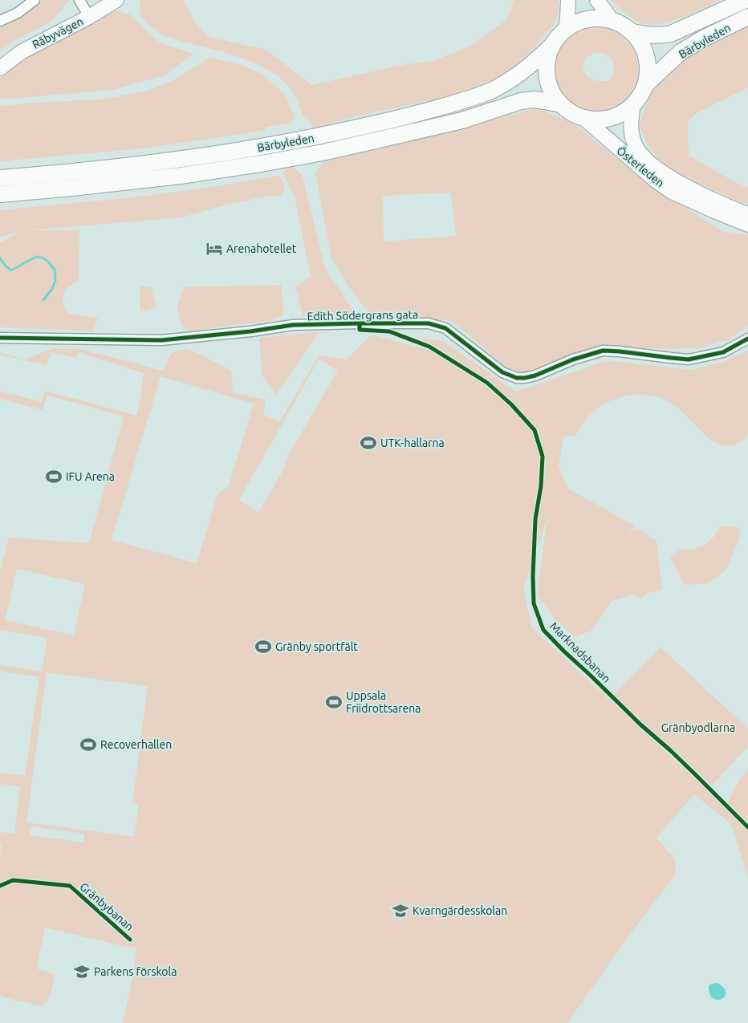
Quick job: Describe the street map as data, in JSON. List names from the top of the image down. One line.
{"streets":{"main road":["Råbyvägen","Bärbyleden","Österleden"],"street":["Edith Södergrans gata"],"cycle path":["Marknadsbanan","Gränbybanan"]},"crossings":[["Bärbyleden","Österleden"]],"parks":["Gränbyodlarna"],"places":{"hotel":["Arenahotellet"],"sports":["UTK-hallarna","IFU Arena","Gränby sportfält","Uppsala Friidrottsarena","Recoverhallen"],"school or university":["Kvarngärdesskolan","Parkens förskola"]}}
